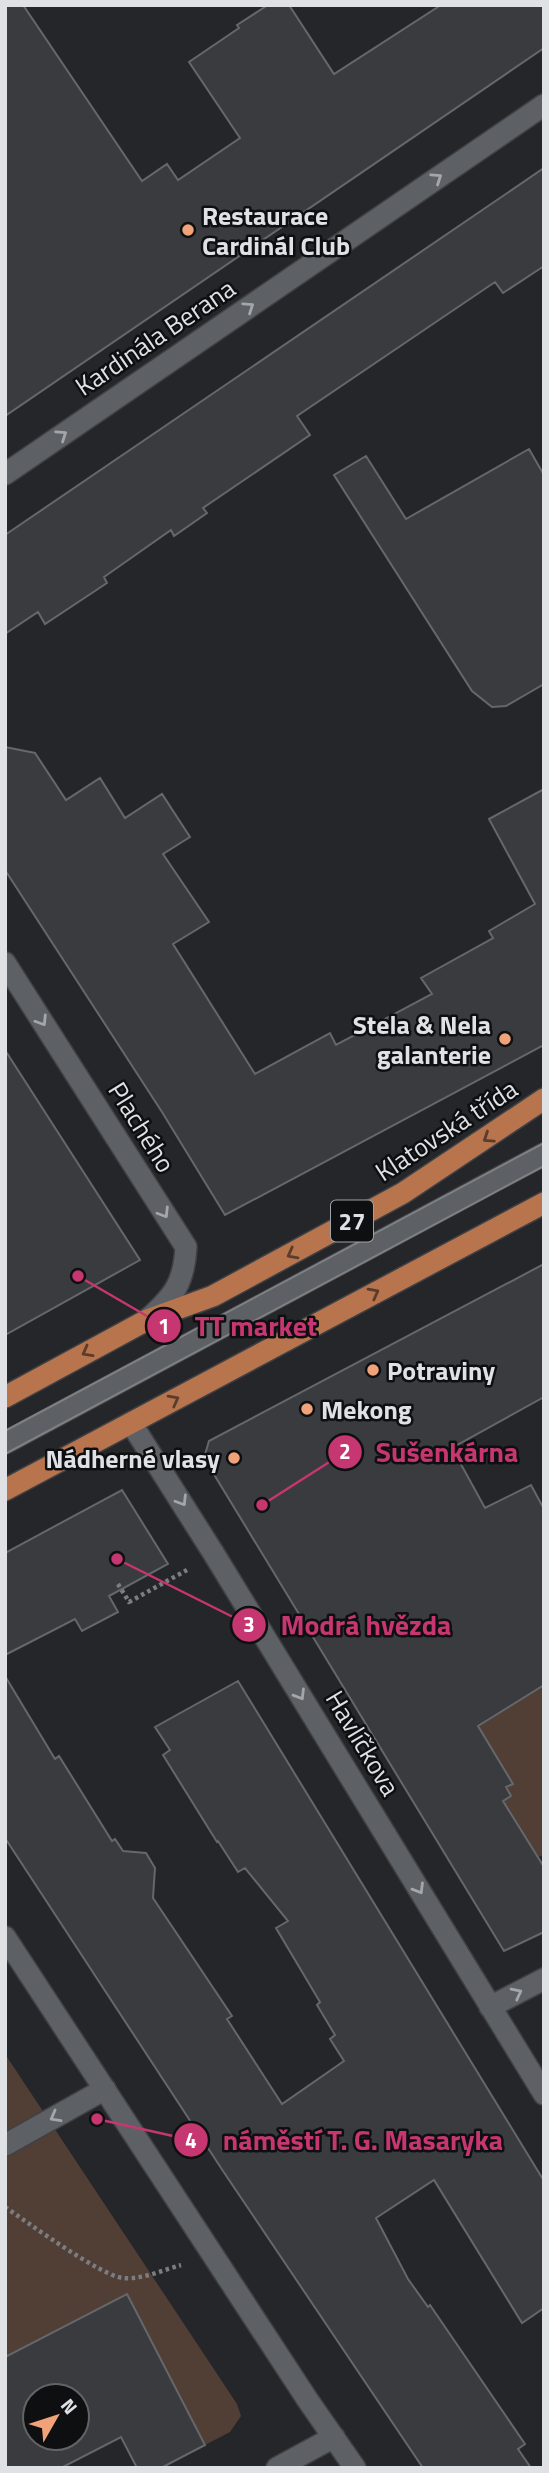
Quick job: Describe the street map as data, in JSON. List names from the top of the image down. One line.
{"streets":{"main road":["Klatovská třída","27"],"street":["Kardinála Berana","Plachého","Havlíčkova"]},"crossings":[["Plachého","Klatovská třída"]],"one_way":["Kardinála Berana","Plachého","Havlíčkova"],"places":["Restaurace Cardinál Club","Stela & Nela galanterie","TT market","Potraviny","Mekong","Nádherné vlasy","Sušenkárna","Modrá hvězda","náměstí T. G. Masaryka"],"north":"top right"}
